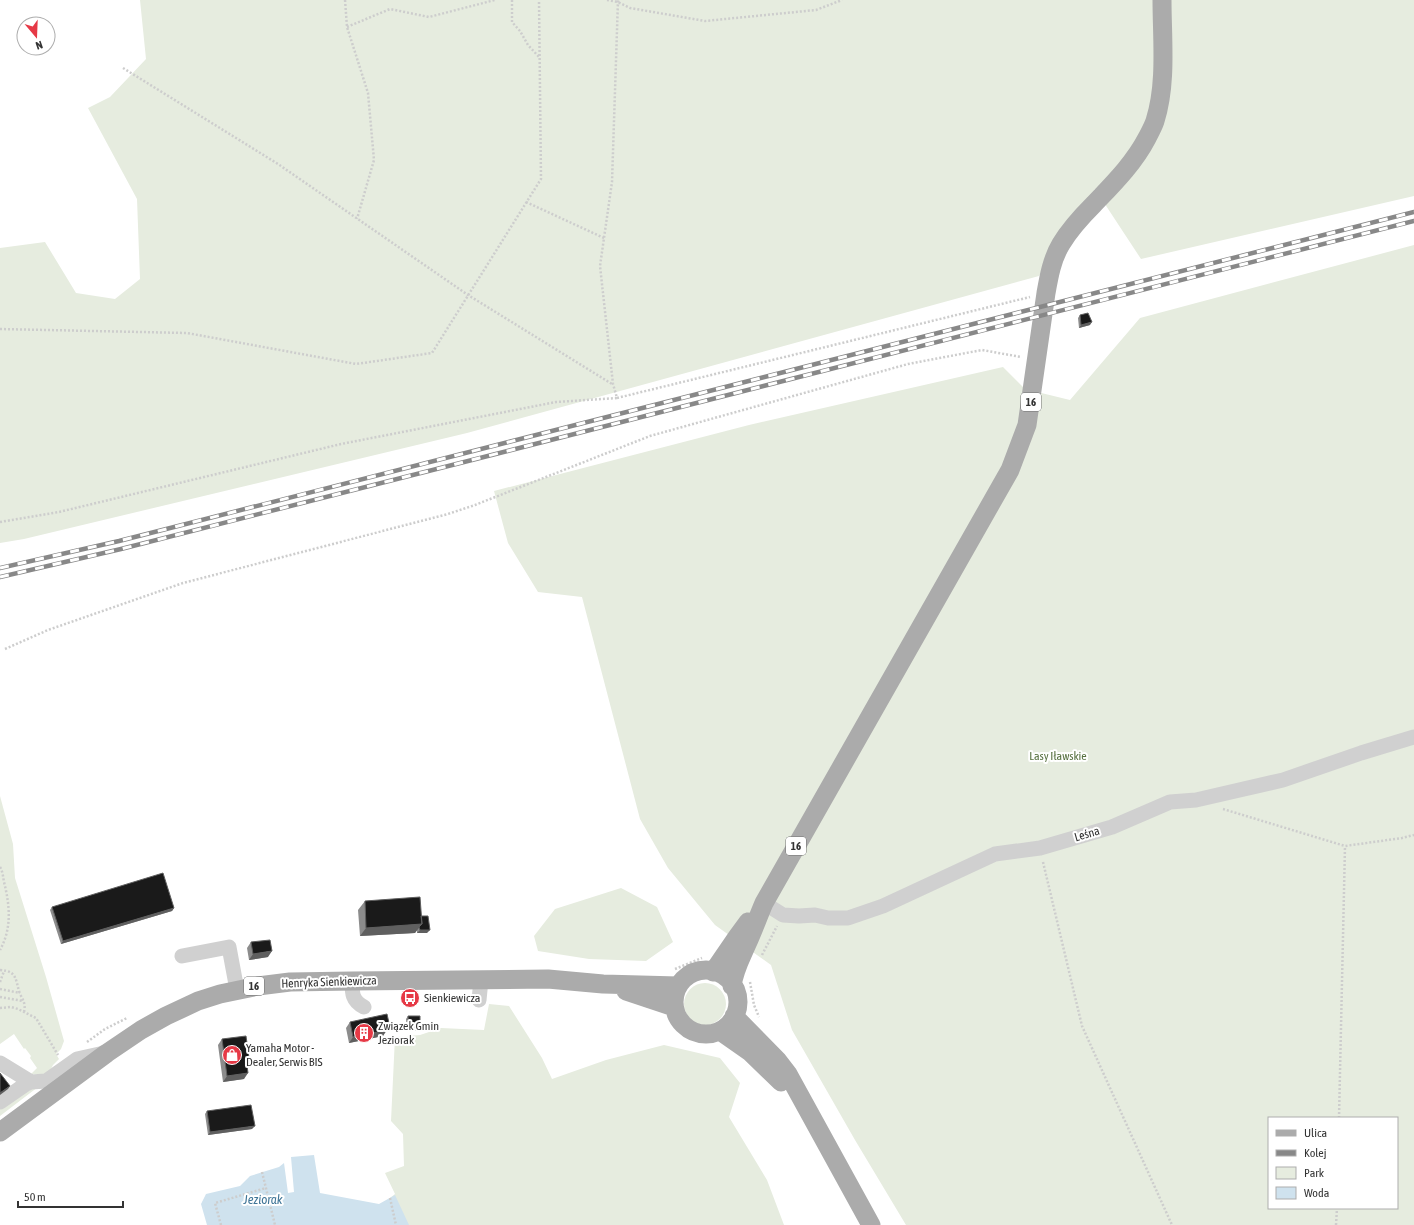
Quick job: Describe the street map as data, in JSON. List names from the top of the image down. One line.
{"streets":{"main road":["16","Henryka Sienkiewicza"],"lane":["Leśna"]},"crossings":[["16","Leśna"],["16","Henryka Sienkiewicza"]],"water":["Jeziorak"],"parks":["Lasy Iławskie"],"places":{"bus stop":["Sienkiewicza"],"building":["Związek Gmin Jeziorak"],"shop":["Yamaha Motor - Dealer, Serwis BIS"]},"legend":["Ulica","Kolej","Park","Woda"],"scale_bar":"50 m","north":"bottom"}
